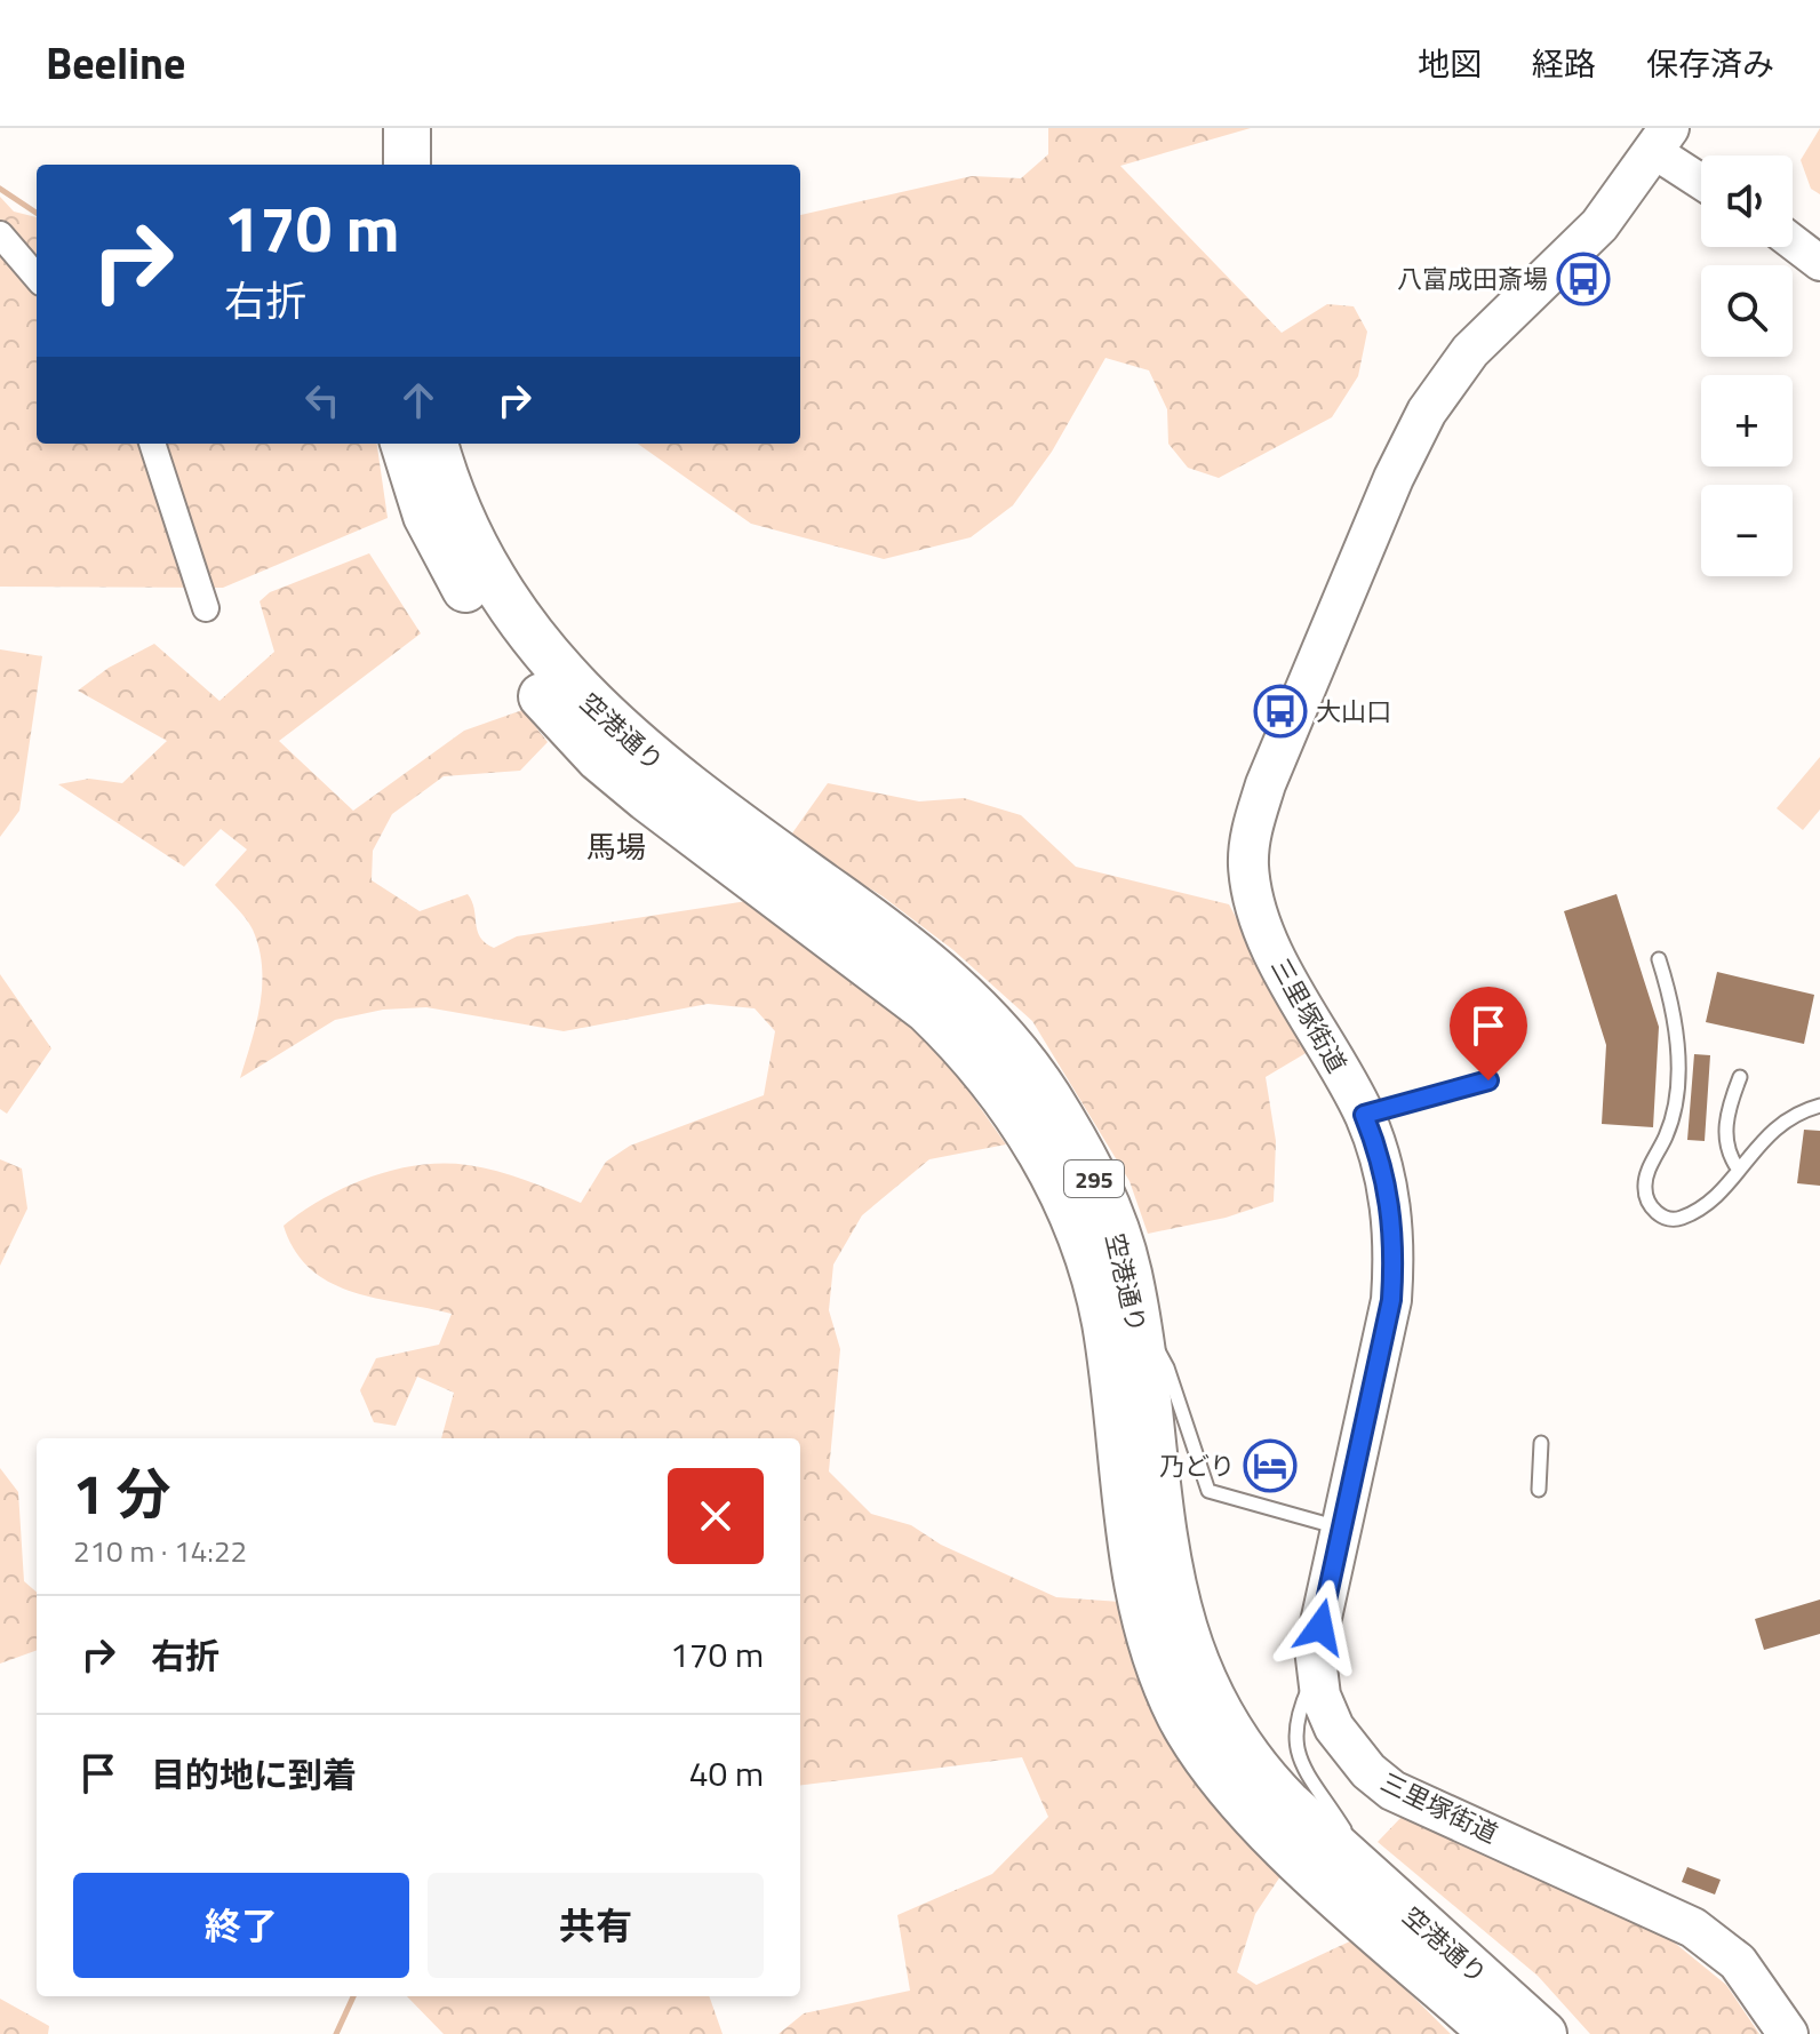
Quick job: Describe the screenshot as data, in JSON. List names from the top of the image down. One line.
{"streets":{"highway":["空港通り","295"],"main road":["三里塚街道"]},"districts":["馬場"],"places":{"bus stop":["八富成田斎場","大山口"],"hotel":["乃どり"]},"page":{"header":"Beeline","nav":["地図","経路","保存済み"],"map_buttons":["+","−"],"turn":["170 m","右折"],"heading":["1 分","210 m · 14:22"],"list":[{"name":"右折","value":"170 m"},{"name":"目的地に到着","value":"40 m"}],"buttons":["終了","共有"]}}
